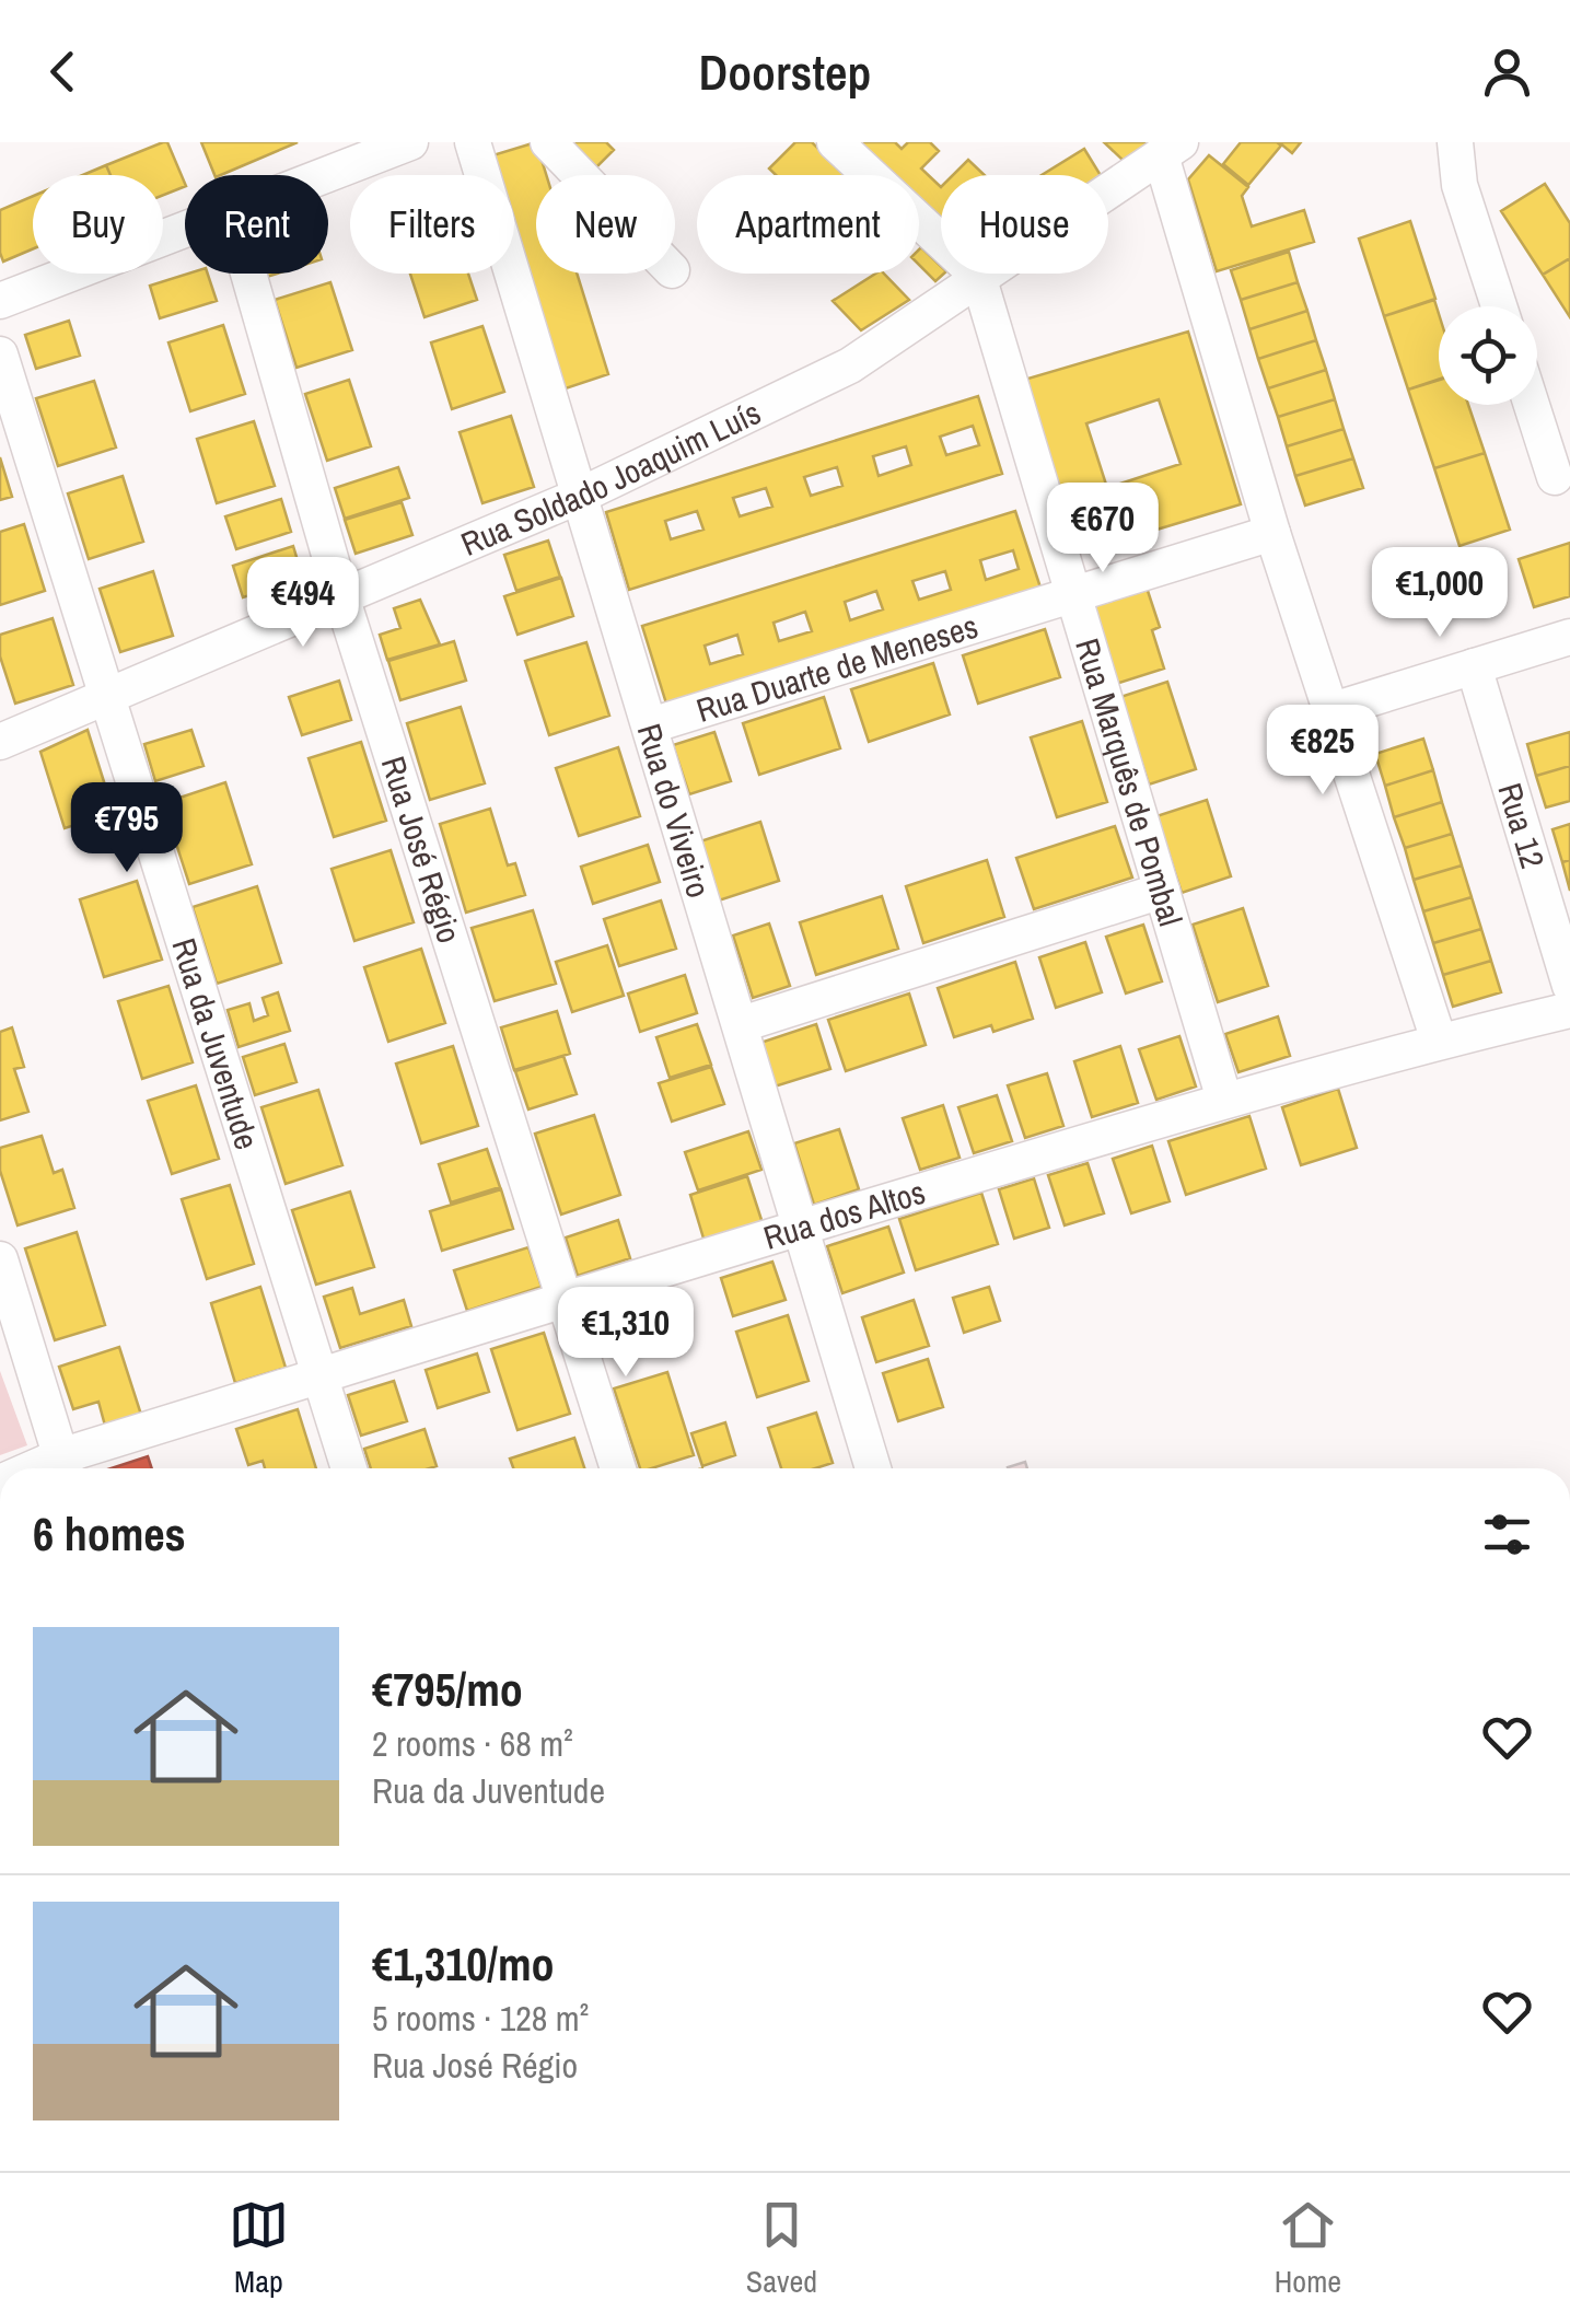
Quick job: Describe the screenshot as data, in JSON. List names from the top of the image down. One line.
{"streets":{"street":["Rua Soldado Joaquim Luís","Rua Duarte de Meneses","Rua Marquês de Pombal","Rua do Viveiro","Rua 12","Rua José Régio","Rua da Juventude","Rua dos Altos"]},"crossings":[["Rua Soldado Joaquim Luís","Rua Marquês de Pombal"],["Rua Soldado Joaquim Luís","Rua do Viveiro"],["Rua Soldado Joaquim Luís","Rua José Régio"],["Rua Soldado Joaquim Luís","Rua da Juventude"],["Rua Duarte de Meneses","Rua Marquês de Pombal"],["Rua Duarte de Meneses","Rua do Viveiro"],["Rua Marquês de Pombal","Rua dos Altos"],["Rua do Viveiro","Rua dos Altos"],["Rua José Régio","Rua dos Altos"],["Rua da Juventude","Rua dos Altos"]],"page":{"header":"Doorstep","chip":["Buy","Rent","Filters","New","Apartment","House"],"price":["€670","€1,000","€494","€825","€795","€1,310"],"heading":"6 homes","list":[{"name":"€795/mo","note":"2 rooms · 68 m² · Rua da Juventude"},{"name":"€1,310/mo","note":"5 rooms · 128 m² · Rua José Régio"}],"tabs":["Map","Saved","Home"]}}
